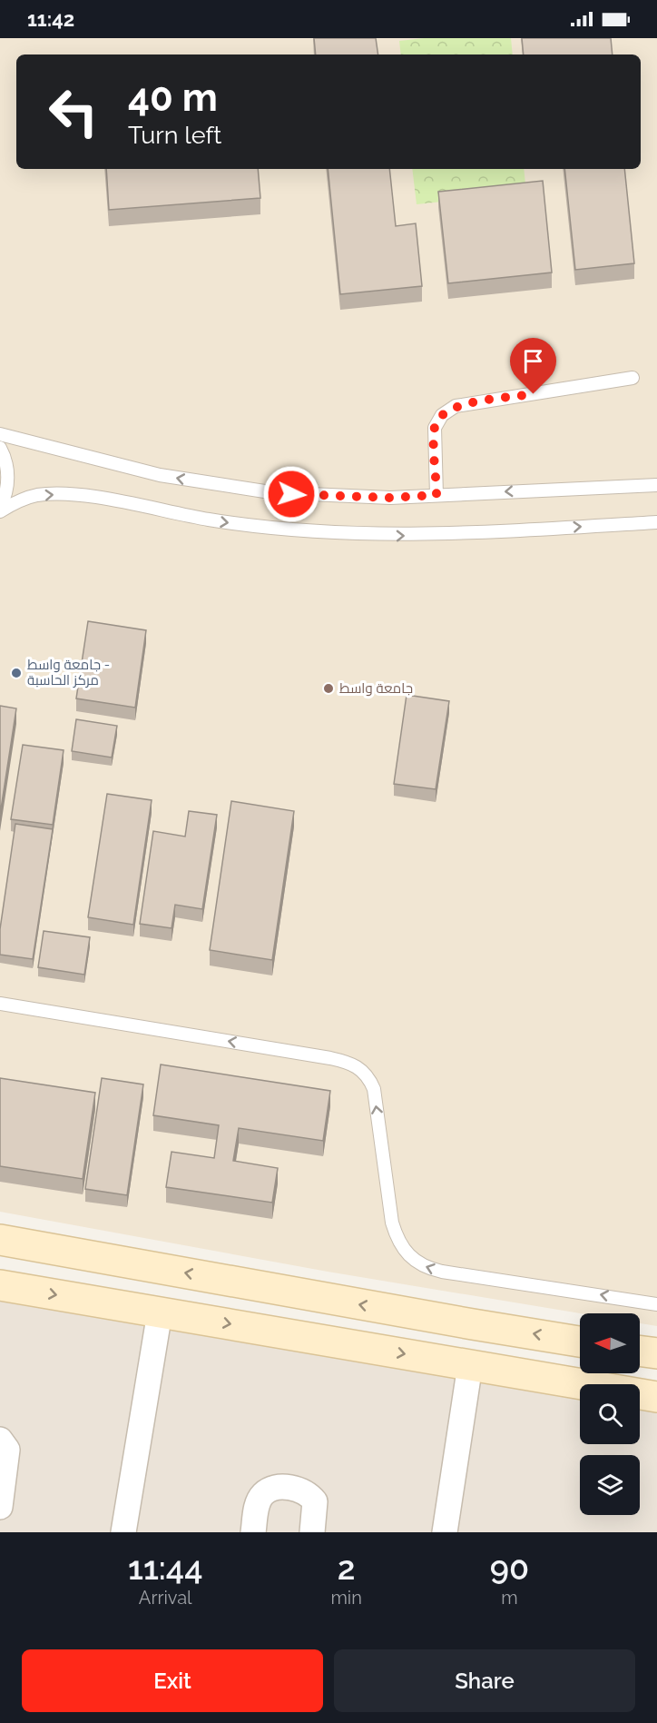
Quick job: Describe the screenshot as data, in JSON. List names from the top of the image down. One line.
{"places":["جامعة واسط - مركز الحاسبة","جامعة واسط"],"north":"left","page":{"status":"11:42","turn":["40 m","Turn left"],"eta":["11:44","Arrival","2","min","90","m"],"buttons":["Exit","Share"]}}
